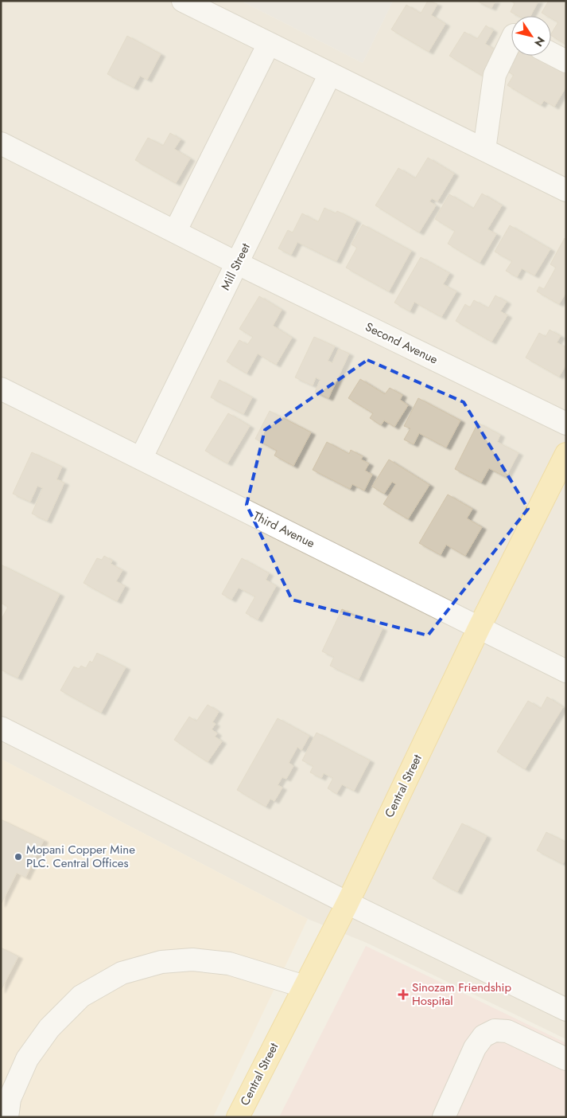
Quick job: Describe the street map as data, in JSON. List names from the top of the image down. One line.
{"streets":{"main road":["Central Street"],"street":["Mill Street","Second Avenue","Third Avenue"]},"crossings":[["Mill Street","Second Avenue"],["Mill Street","Third Avenue"],["Third Avenue","Central Street"]],"places":{"other":["Mopani Copper Mine PLC. Central Offices"],"health":["Sinozam Friendship Hospital"]},"north":"bottom right"}
